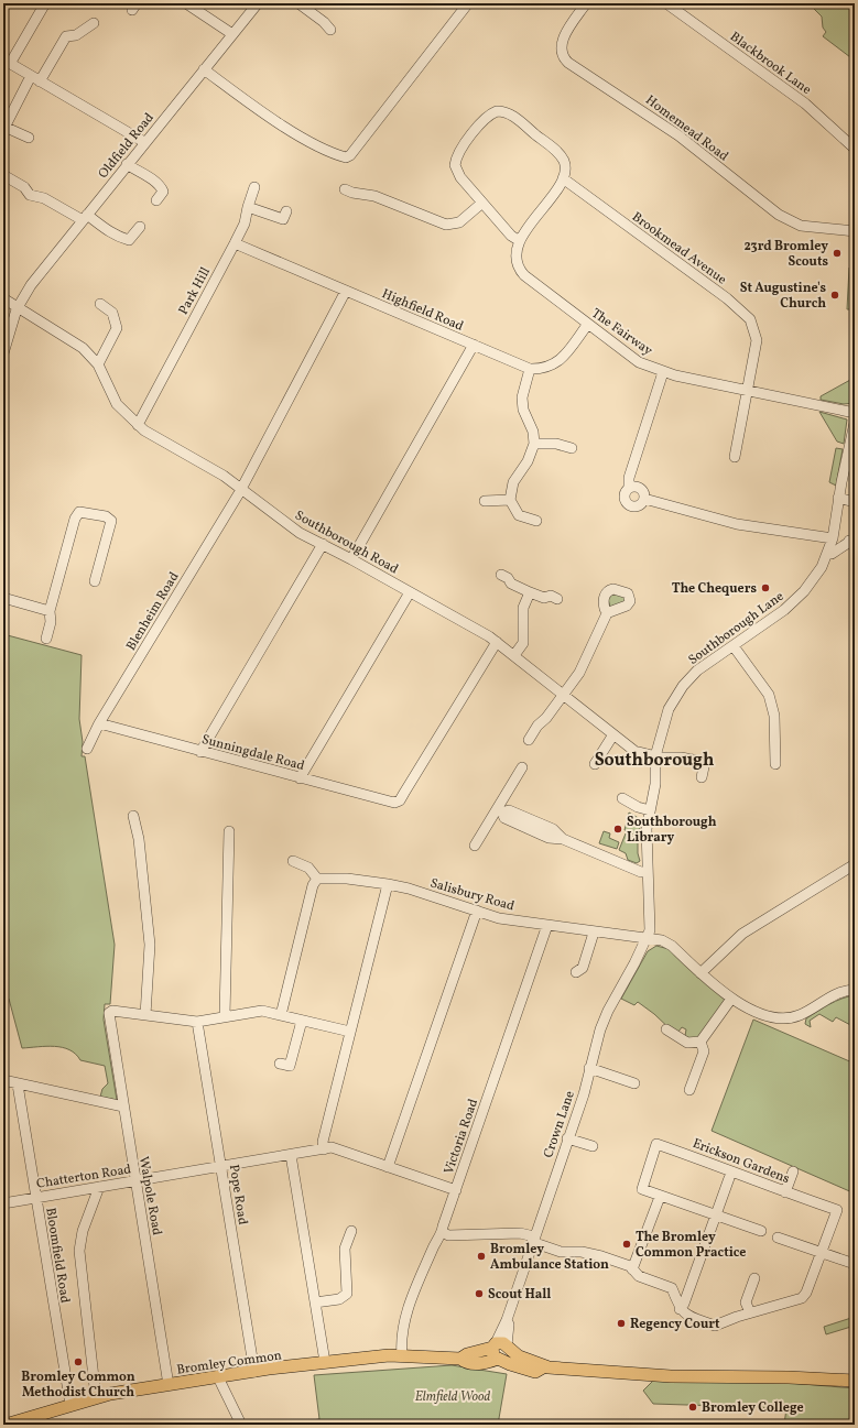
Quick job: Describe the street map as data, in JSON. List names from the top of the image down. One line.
{"streets":{"main road":["Bromley Common"],"street":["Blackbrook Lane","Homemead Road","Oldfield Road","Brookmead Avenue","Park Hill","Highfield Road","The Fairway","Southborough Road","Blenheim Road","Southborough Lane","Sunningdale Road","Salisbury Road","Crown Lane","Victoria Road","Erickson Gardens","Chatterton Road","Pope Road","Walpole Road","Bloomfield Road"]},"crossings":[["Oldfield Road","Southborough Road"],["Brookmead Avenue","The Fairway"],["Park Hill","Highfield Road"],["Park Hill","Southborough Road"],["Highfield Road","The Fairway"],["Highfield Road","Blenheim Road"],["Southborough Road","Blenheim Road"],["Southborough Road","Southborough Lane"],["Southborough Road","Sunningdale Road"],["Blenheim Road","Sunningdale Road"],["Southborough Lane","Salisbury Road"],["Southborough Lane","Crown Lane"],["Salisbury Road","Crown Lane"],["Salisbury Road","Victoria Road"],["Crown Lane","Bromley Common"],["Victoria Road","Chatterton Road"],["Victoria Road","Bromley Common"],["Chatterton Road","Pope Road"],["Chatterton Road","Walpole Road"],["Chatterton Road","Bloomfield Road"],["Pope Road","Bromley Common"],["Walpole Road","Bromley Common"],["Bloomfield Road","Bromley Common"]],"districts":["Southborough"],"parks":["Elmfield Wood"],"places":["23rd Bromley Scouts","St Augustine's Church","The Chequers","Southborough Library","The Bromley Common Practice","Bromley Ambulance Station","Scout Hall","Regency Court","Bromley Common Methodist Church","Bromley College"]}
